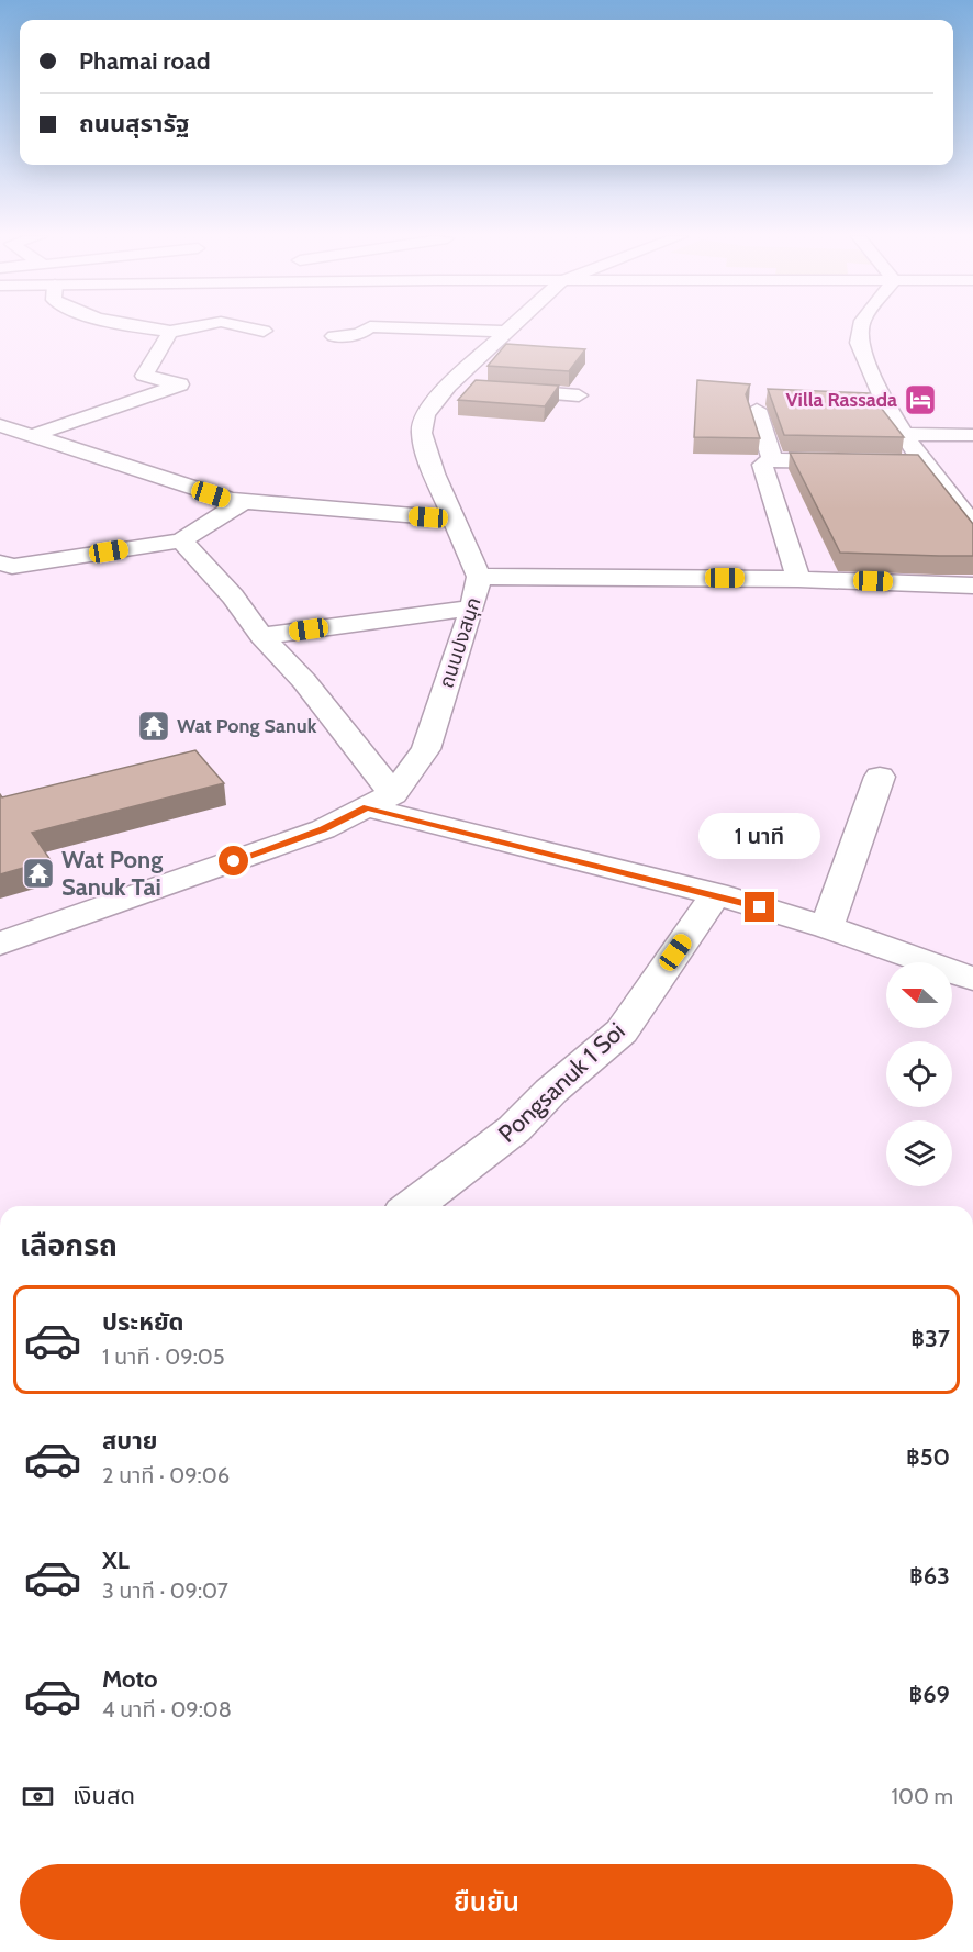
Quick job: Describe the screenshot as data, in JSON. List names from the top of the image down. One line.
{"streets":{"street":["ถนนปงสนุก","Pongsanuk 1 Soi"]},"places":{"hotel":["Villa Rassada"],"temple":["Wat Pong Sanuk","Wat Pong Sanuk Tai"]},"north":"left","page":{"banner":["Phamai road","ถนนสุรารัฐ"],"bubble":"1 นาที","heading":"เลือกรถ","list":[{"name":"ประหยัด","note":"1 นาที · 09:05","value":"฿37"},{"name":"สบาย","note":"2 นาที · 09:06","value":"฿50"},{"name":"XL","note":"3 นาที · 09:07","value":"฿63"},{"name":"Moto","note":"4 นาที · 09:08","value":"฿69"}],"pay":["เงินสด","100 m"],"buttons":"ยืนยัน"}}
